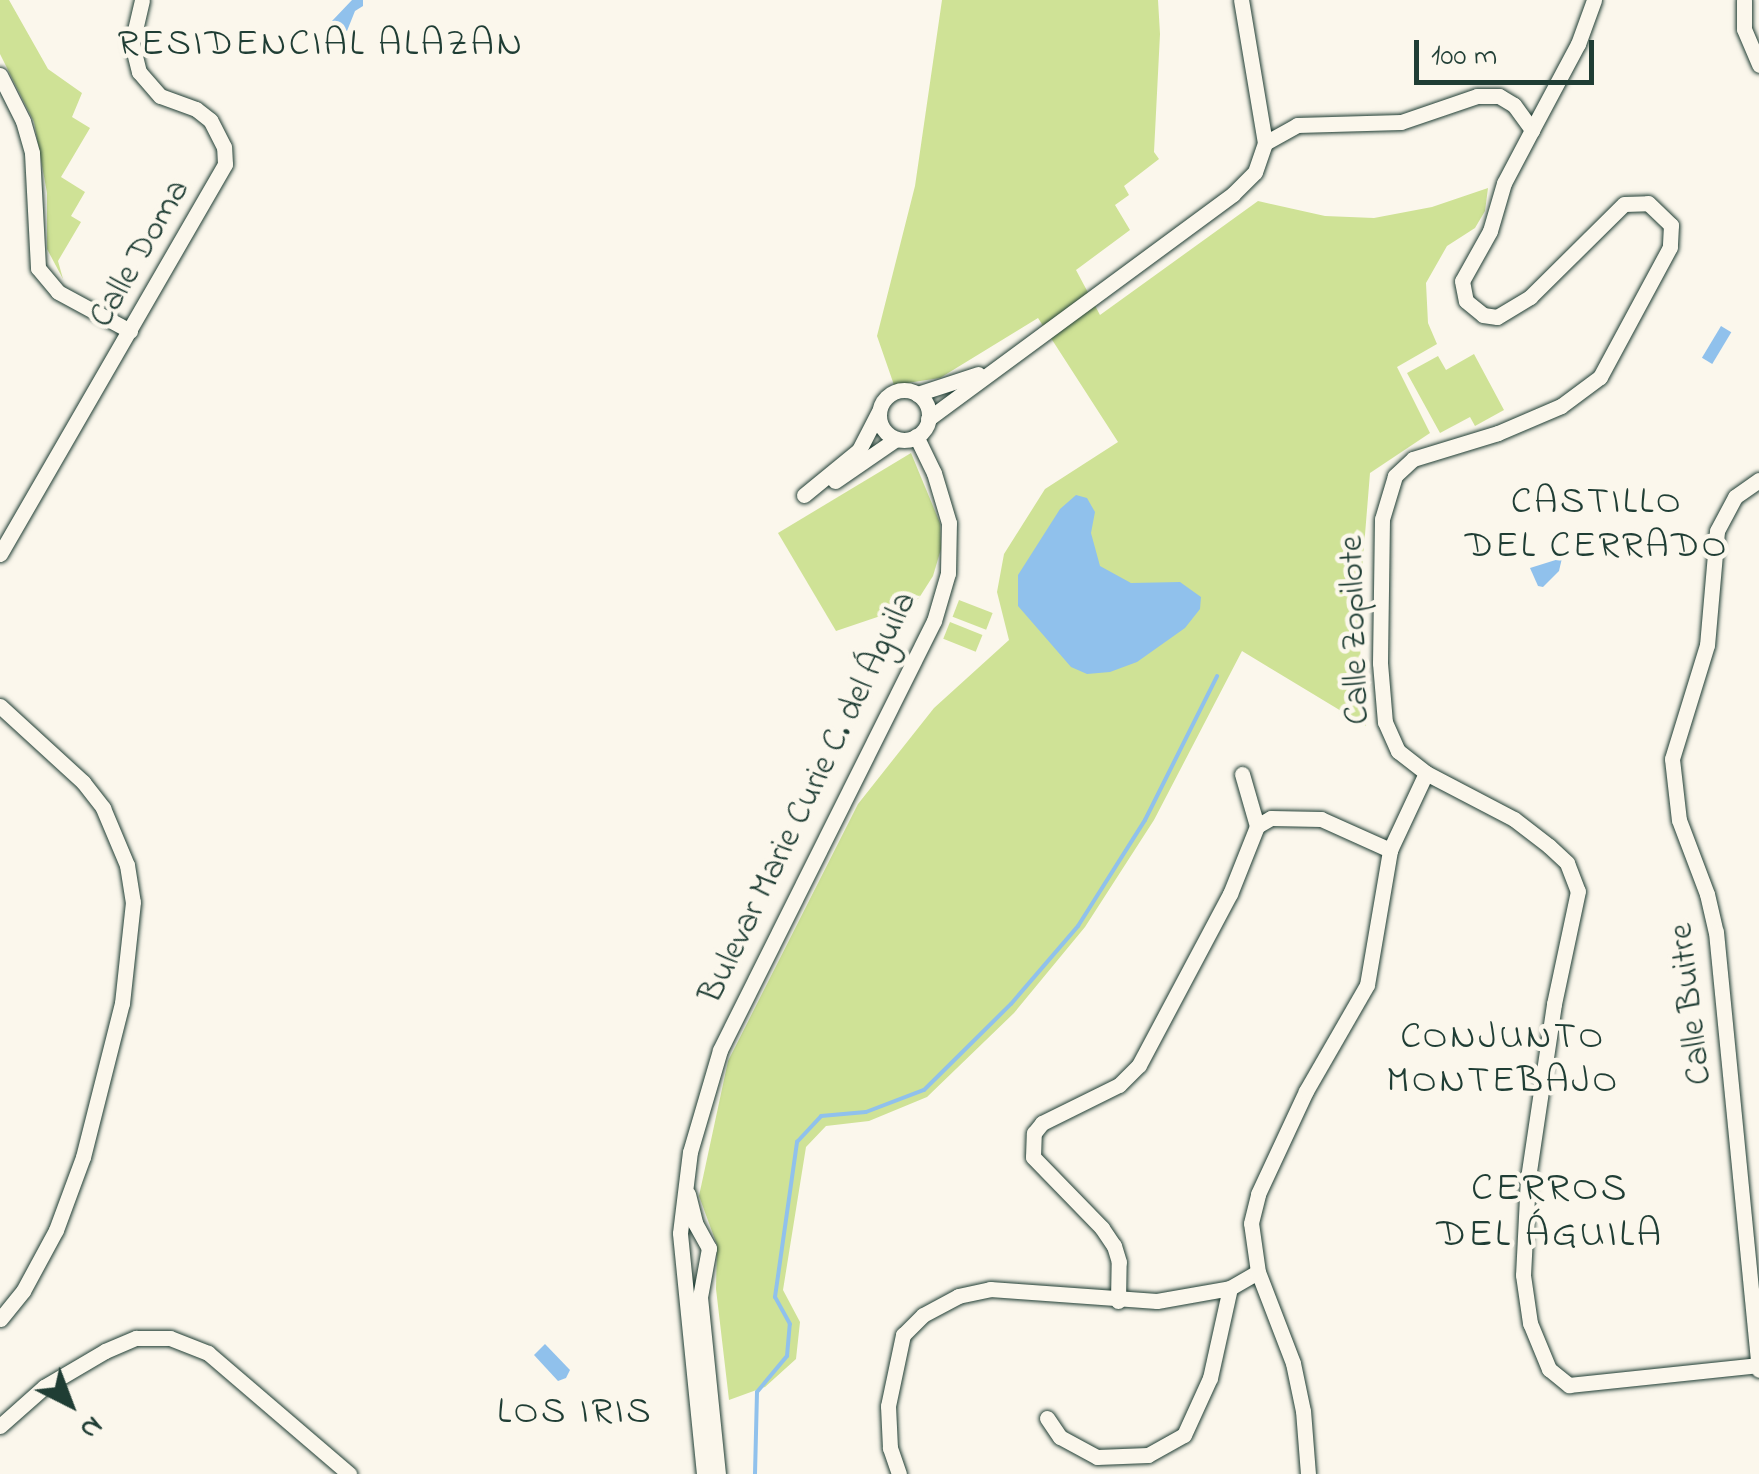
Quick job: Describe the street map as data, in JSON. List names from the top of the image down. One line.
{"streets":{"street":["Calle Doma","Calle Zopilote","Bulevar Marie Curie C. del Águila","Calle Buitre"]},"crossings":[["Calle Zopilote","Calle Buitre"]],"districts":["RESIDENCIAL ALAZAN","CASTILLO DEL CERRADO","CONJUNTO MONTEBAJO","CERROS DEL ÁGUILA","LOS IRIS"],"scale_bar":"100 m","north":"bottom right"}
